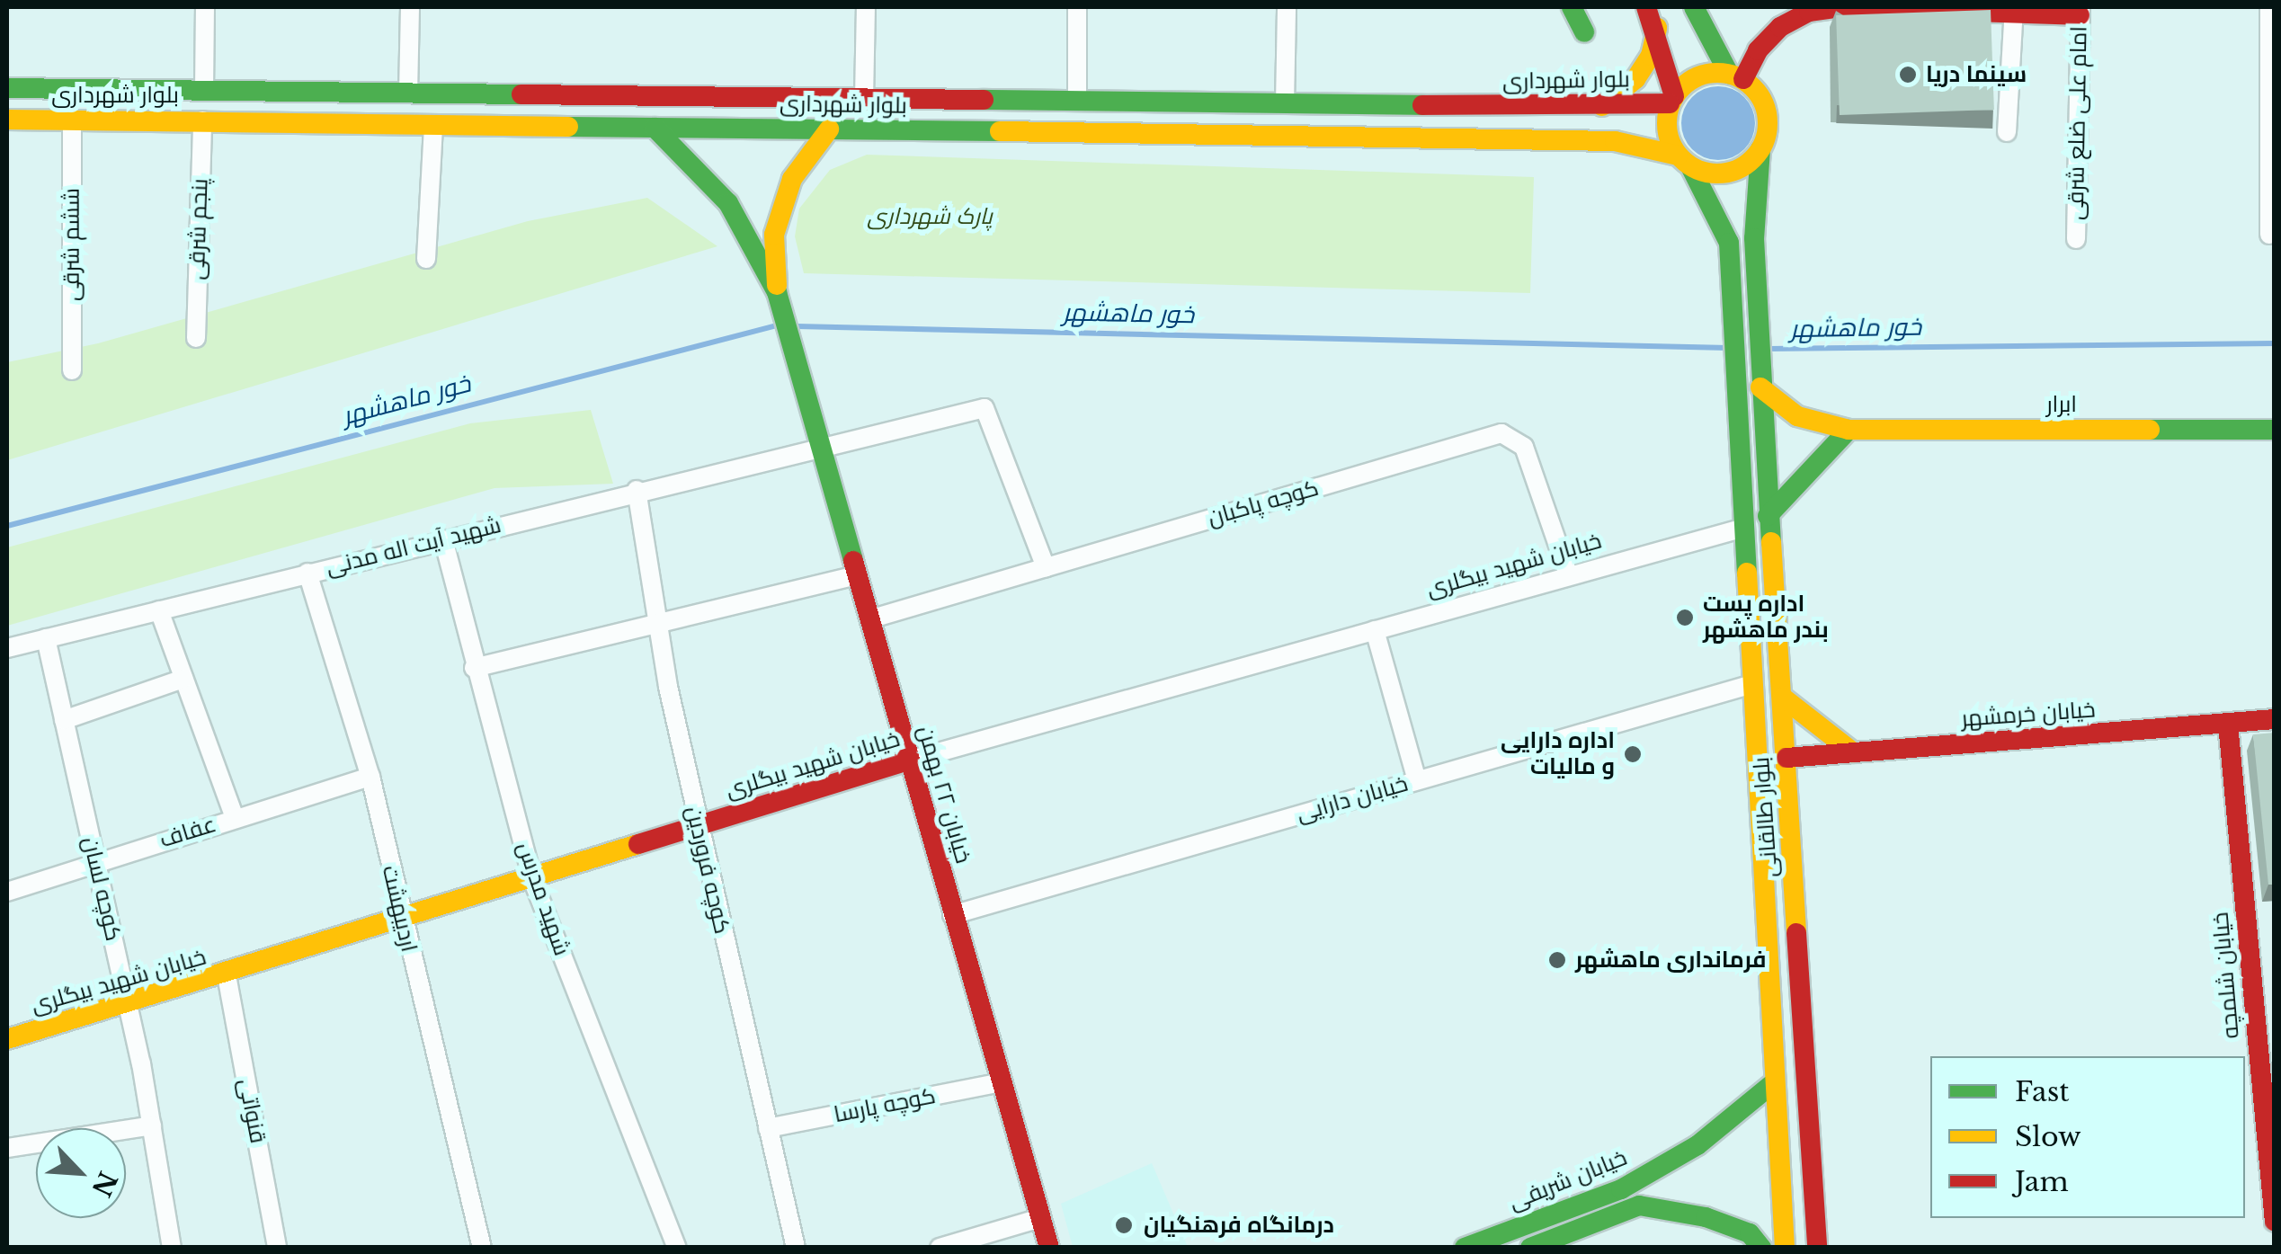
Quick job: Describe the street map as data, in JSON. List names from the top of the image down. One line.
{"streets":{"street":["بلوار شهرداری","امام علی ضلع شرقی","پنجم شرقی","ششم شرقی","ابرار","کوچه پاکبان","شهید آیت اله مدنی","خیابان شهید بیگلری","خیابان خرمشهر","خیابان ۲۲ بهمن","خیابان دارایی","بلوار طالقانی","عفاف","کوچه فروردین","کوچه لسان","شهید مدرس","اردیبهشت","خیابان شلمچه","کوچه پارسا","قنواتی","خیابان شریفی"]},"crossings":[["بلوار شهرداری","پنجم شرقی"],["بلوار شهرداری","ششم شرقی"],["ابرار","بلوار طالقانی"],["کوچه پاکبان","شهید آیت اله مدنی"],["کوچه پاکبان","خیابان شهید بیگلری"],["کوچه پاکبان","خیابان ۲۲ بهمن"],["شهید آیت اله مدنی","خیابان ۲۲ بهمن"],["شهید آیت اله مدنی","کوچه فروردین"],["شهید آیت اله مدنی","کوچه لسان"],["شهید آیت اله مدنی","شهید مدرس"],["شهید آیت اله مدنی","اردیبهشت"],["خیابان شهید بیگلری","خیابان ۲۲ بهمن"],["خیابان شهید بیگلری","بلوار طالقانی"],["خیابان شهید بیگلری","کوچه فروردین"],["خیابان شهید بیگلری","کوچه لسان"],["خیابان شهید بیگلری","شهید مدرس"],["خیابان شهید بیگلری","اردیبهشت"],["خیابان شهید بیگلری","قنواتی"],["خیابان خرمشهر","بلوار طالقانی"],["خیابان خرمشهر","خیابان شلمچه"],["خیابان ۲۲ بهمن","خیابان دارایی"],["خیابان ۲۲ بهمن","کوچه پارسا"],["خیابان دارایی","بلوار طالقانی"],["بلوار طالقانی","خیابان شریفی"],["عفاف","کوچه لسان"],["عفاف","اردیبهشت"],["کوچه فروردین","کوچه پارسا"]],"water":["خور ماهشهر"],"parks":["پارک شهرداری"],"places":["سینما دریا","اداره پست بندر ماهشهر","اداره دارایی و مالیات","فرمانداری ماهشهر","درمانگاه فرهنگیان"],"legend":["Fast","Slow","Jam"],"north":"bottom right"}
